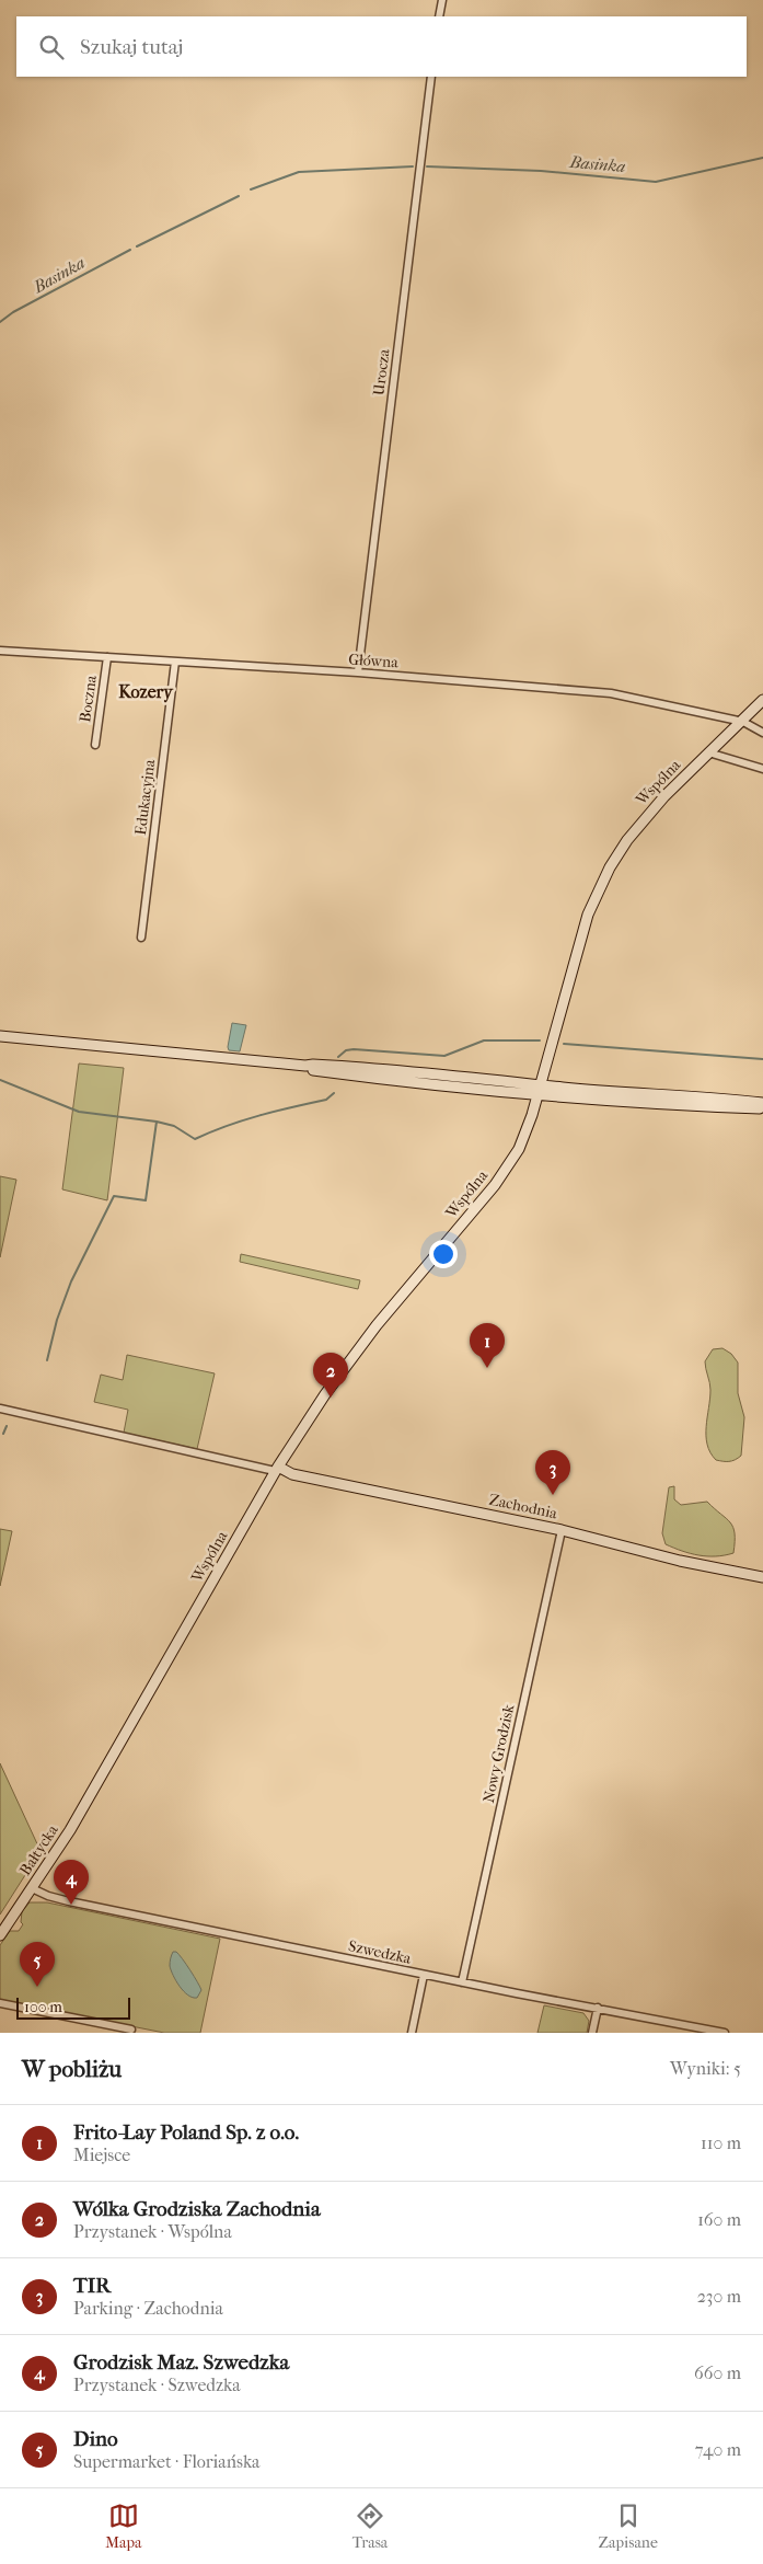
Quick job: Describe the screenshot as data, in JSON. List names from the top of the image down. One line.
{"streets":{"street":["Urocza","Główna","Boczna","Wspólna","Edukacyjna","Zachodnia","Nowy Grodzisk","Bałtycka","Szwedzka"]},"crossings":[["Urocza","Główna"],["Główna","Boczna"],["Główna","Wspólna"],["Główna","Edukacyjna"],["Wspólna","Zachodnia"],["Wspólna","Bałtycka"],["Zachodnia","Nowy Grodzisk"],["Nowy Grodzisk","Szwedzka"],["Bałtycka","Szwedzka"]],"districts":["Kozery"],"water":["Basinka"],"scale_bar":"100 m","page":{"search":"Szukaj tutaj","pins":["1","2","3","4","5"],"scale":"100 m","heading":["W pobliżu","Wyniki: 5"],"list":[{"mark":"1","name":"Frito-Lay Poland Sp. z o.o.","note":"Miejsce","value":"110 m"},{"mark":"2","name":"Wólka Grodziska Zachodnia","note":"Przystanek · Wspólna","value":"160 m"},{"mark":"3","name":"TIR","note":"Parking · Zachodnia","value":"230 m"},{"mark":"4","name":"Grodzisk Maz. Szwedzka","note":"Przystanek · Szwedzka","value":"660 m"},{"mark":"5","name":"Dino","note":"Supermarket · Floriańska","value":"740 m"}],"nav":["Mapa","Trasa","Zapisane"]}}
